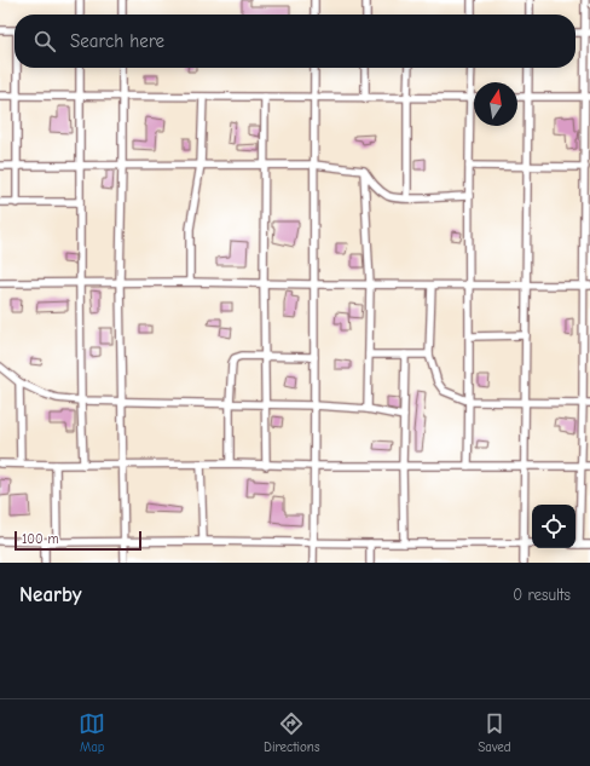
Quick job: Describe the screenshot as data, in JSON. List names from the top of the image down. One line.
{"scale_bar":"100 m","north":"top","page":{"search":"Search here","scale":"100 m","heading":["Nearby","0 results"],"nav":["Map","Directions","Saved"]}}
